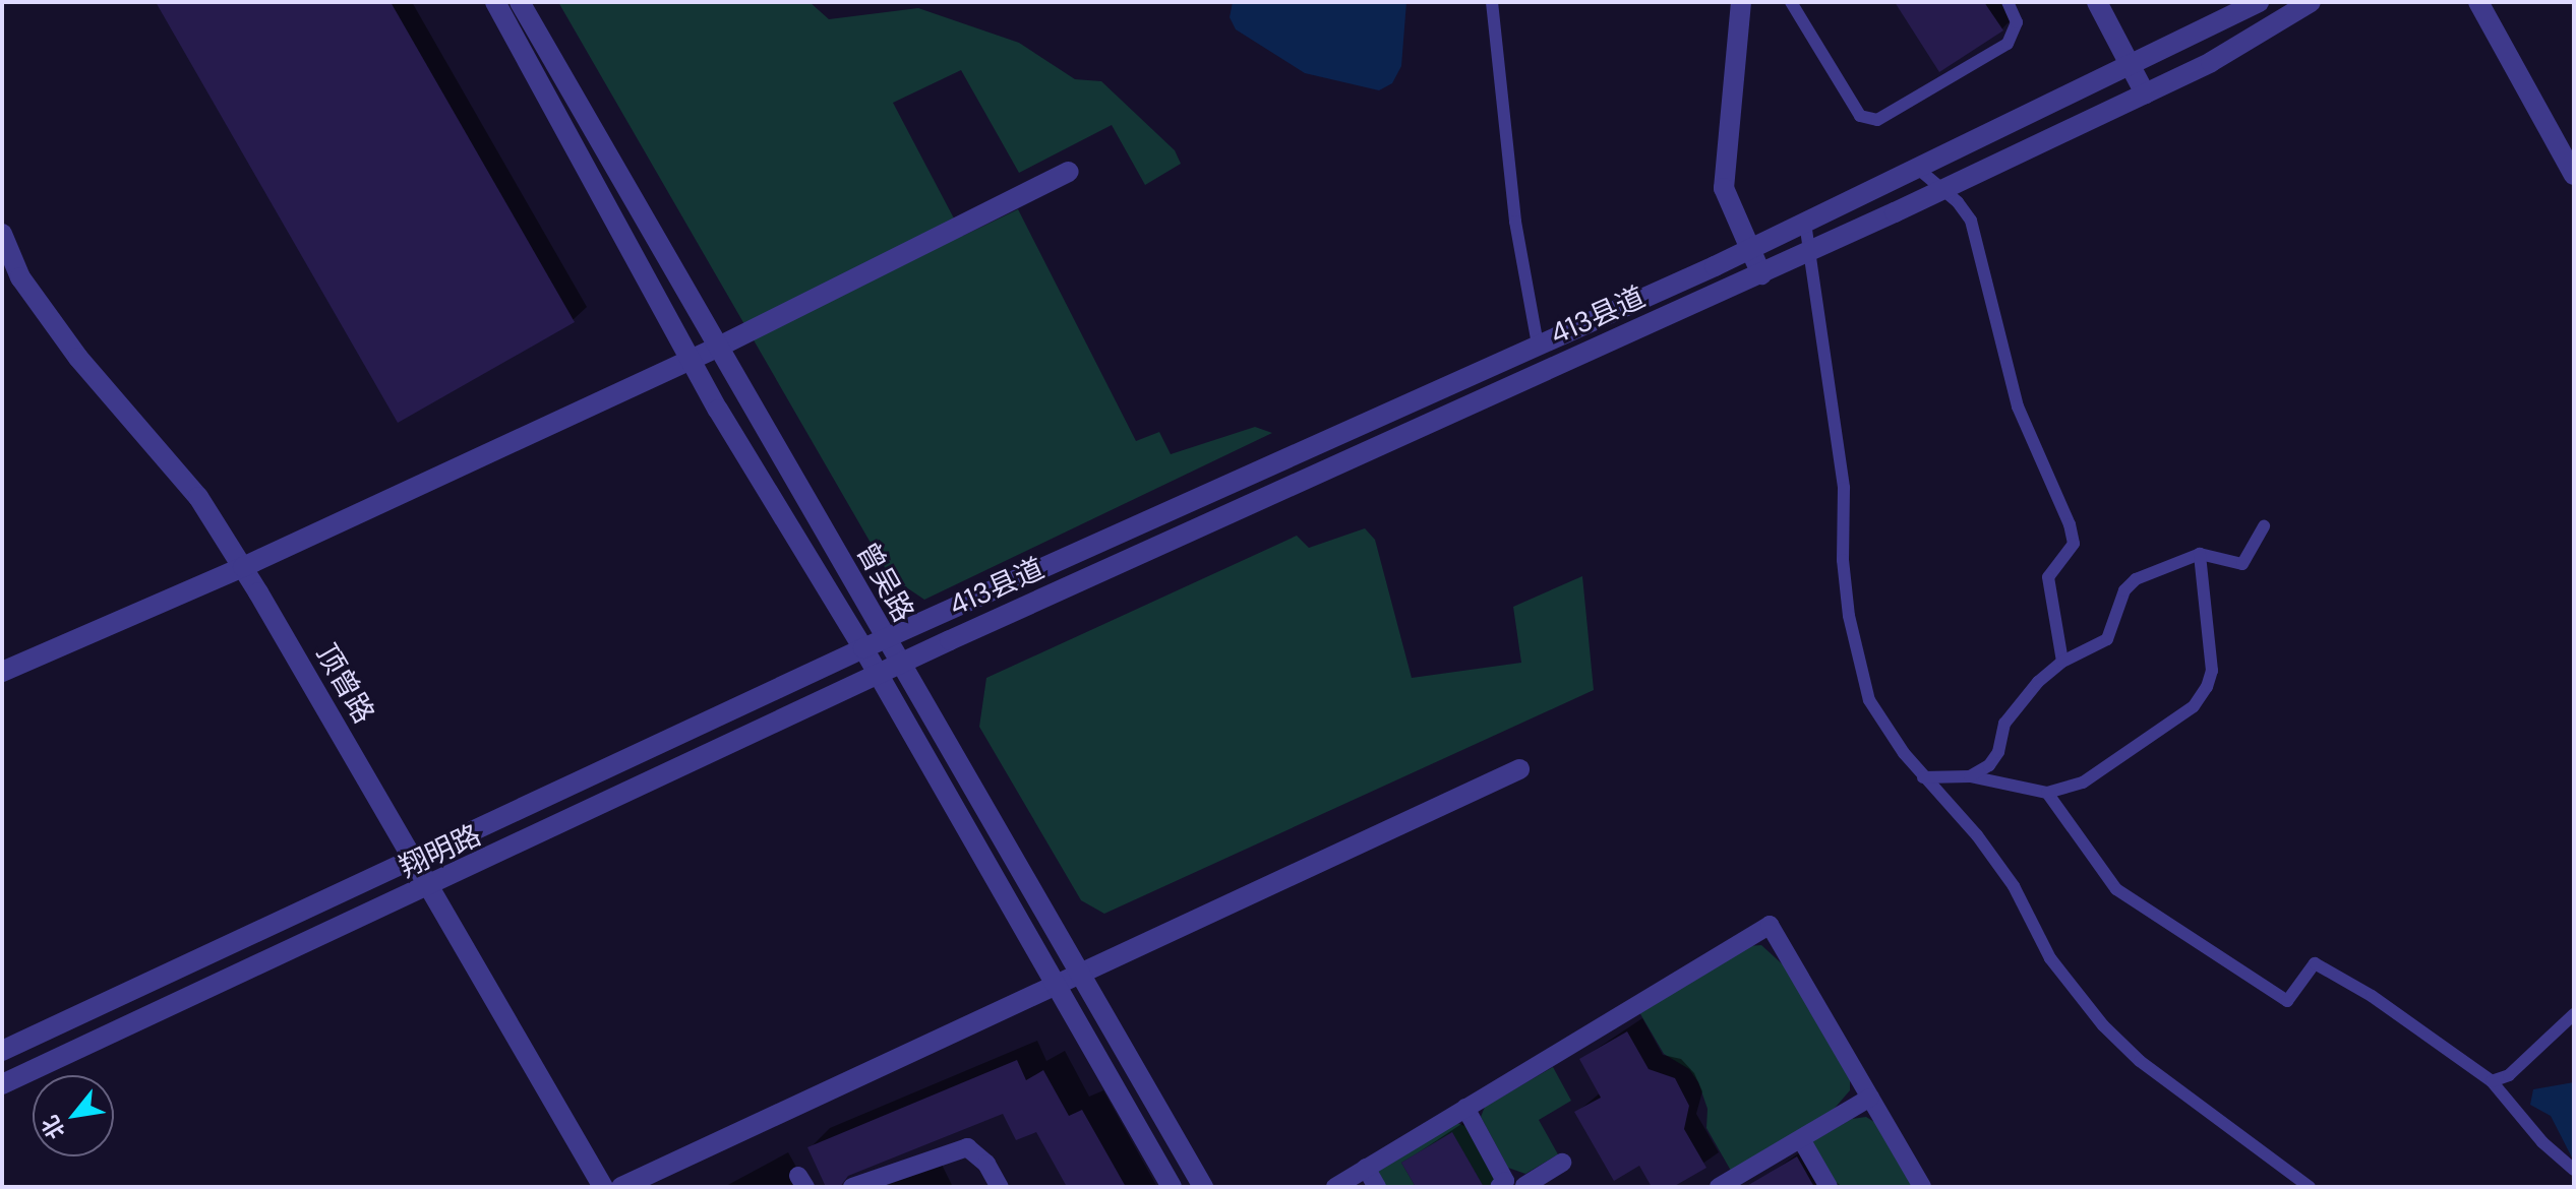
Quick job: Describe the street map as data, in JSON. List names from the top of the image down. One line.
{"streets":{"street":["413县道","曾吴路","顶曾路","翔明路"]},"crossings":[["413县道","曾吴路"],["413县道","翔明路"],["曾吴路","翔明路"],["顶曾路","翔明路"]],"north":"bottom left"}
